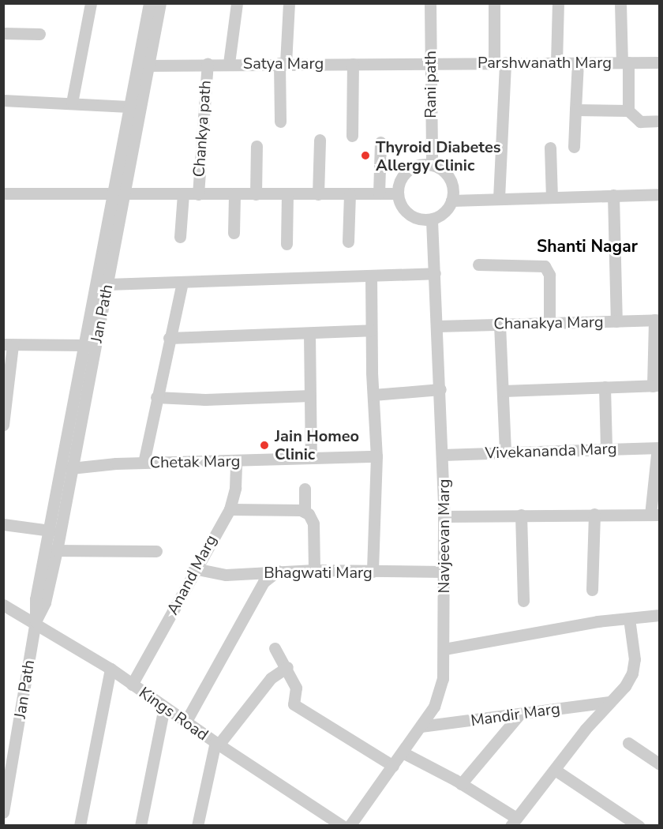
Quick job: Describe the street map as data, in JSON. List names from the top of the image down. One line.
{"streets":{"street":["Parshwanath Marg","Satya Marg","Rani path","Chankya path","Jan Path","Chanakya Marg","Vivekananda Marg","Chetak Marg","Navjeevan Marg","Bhagwati Marg","Anand Marg","Kings Road","Mandir Marg"]},"crossings":[["Parshwanath Marg","Satya Marg"],["Parshwanath Marg","Rani path"],["Satya Marg","Rani path"],["Satya Marg","Chankya path"],["Satya Marg","Jan Path"],["Rani path","Navjeevan Marg"],["Jan Path","Chetak Marg"],["Jan Path","Kings Road"],["Chanakya Marg","Navjeevan Marg"],["Vivekananda Marg","Navjeevan Marg"],["Chetak Marg","Anand Marg"],["Navjeevan Marg","Bhagwati Marg"],["Navjeevan Marg","Mandir Marg"],["Bhagwati Marg","Anand Marg"],["Anand Marg","Kings Road"]],"districts":["Shanti Nagar"],"places":["Thyroid Diabetes Allergy Clinic","Jain Homeo Clinic"]}
